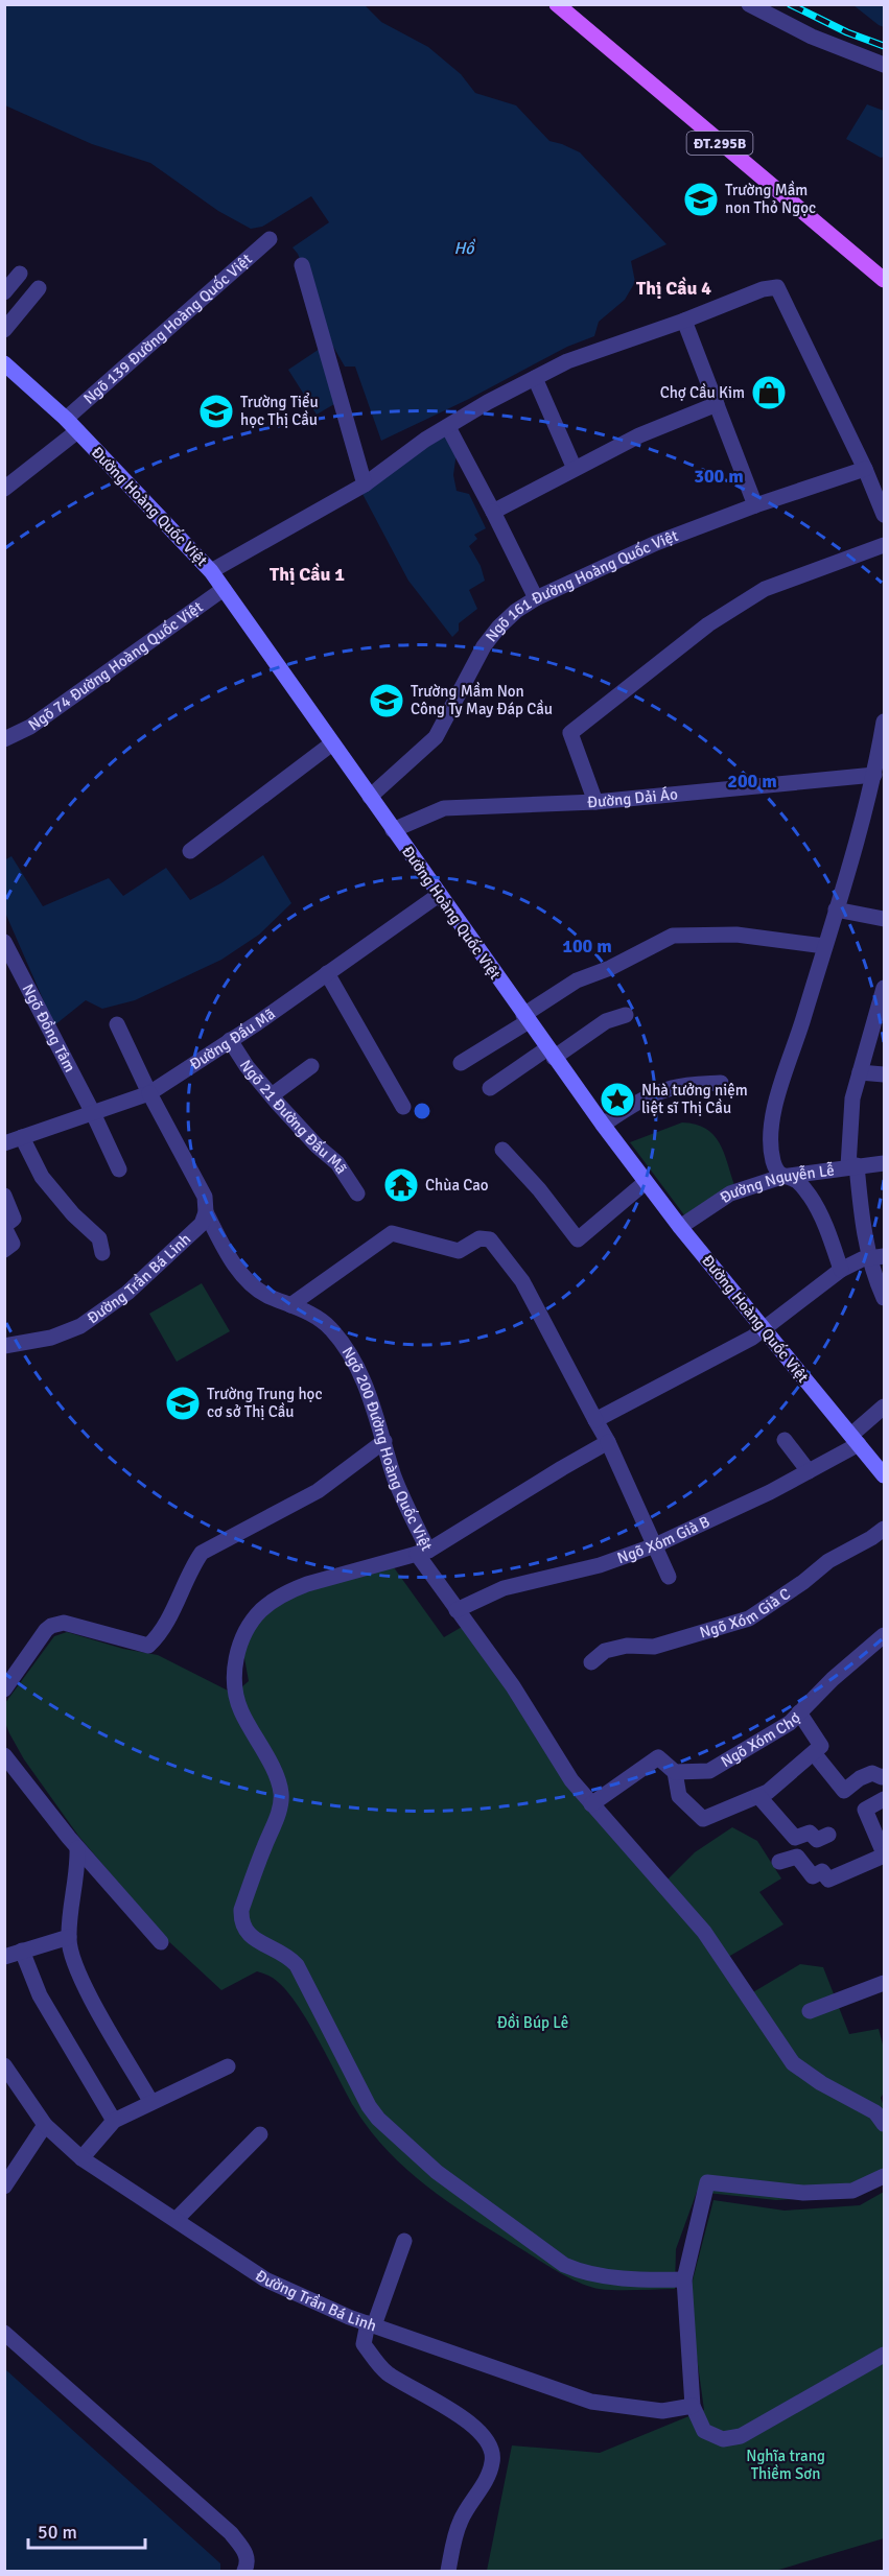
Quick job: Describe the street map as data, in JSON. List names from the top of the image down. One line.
{"streets":{"main road":["ĐT.295B","Đường Hoàng Quốc Việt"],"street":["Ngõ 139 Đường Hoàng Quốc Việt","Ngõ 161 Đường Hoàng Quốc Việt","Ngõ 74 Đường Hoàng Quốc Việt","Đường Dải Áo","Ngõ Đồng Tâm","Đường Đấu Mã","Ngõ 21 Đường Đấu Mã","Đường Nguyễn Lễ","Đường Trần Bá Linh","Ngõ 200 Đường Hoàng Quốc Việt","Ngõ Xóm Già B","Ngõ Xóm Già C","Ngõ Xóm Chợ"]},"crossings":[["Ngõ 139 Đường Hoàng Quốc Việt","Đường Hoàng Quốc Việt"],["Đường Hoàng Quốc Việt","Ngõ 161 Đường Hoàng Quốc Việt"],["Đường Hoàng Quốc Việt","Ngõ 74 Đường Hoàng Quốc Việt"],["Đường Hoàng Quốc Việt","Đường Dải Áo"],["Đường Hoàng Quốc Việt","Đường Đấu Mã"],["Đường Hoàng Quốc Việt","Đường Nguyễn Lễ"],["Đường Hoàng Quốc Việt","Ngõ Xóm Già B"],["Ngõ Đồng Tâm","Đường Đấu Mã"],["Đường Đấu Mã","Ngõ 21 Đường Đấu Mã"],["Đường Trần Bá Linh","Ngõ 200 Đường Hoàng Quốc Việt"]],"districts":["Thị Cầu 4","Thị Cầu 1"],"water":["Hồ"],"parks":["Đồi Búp Lê","Nghĩa trang Thiềm Sơn"],"places":{"school or university":["Trường Mầm non Thỏ Ngọc","Trường Tiểu học Thị Cầu","Trường Mầm Non Công Ty May Đáp Cầu","Trường Trung học cơ sở Thị Cầu"],"shop":["Chợ Cầu Kim"],"place":["Nhà tưởng niệm liệt sĩ Thị Cầu"],"temple":["Chùa Cao"]},"scale_bar":"50 m","rings":["300 m","200 m","100 m"]}
